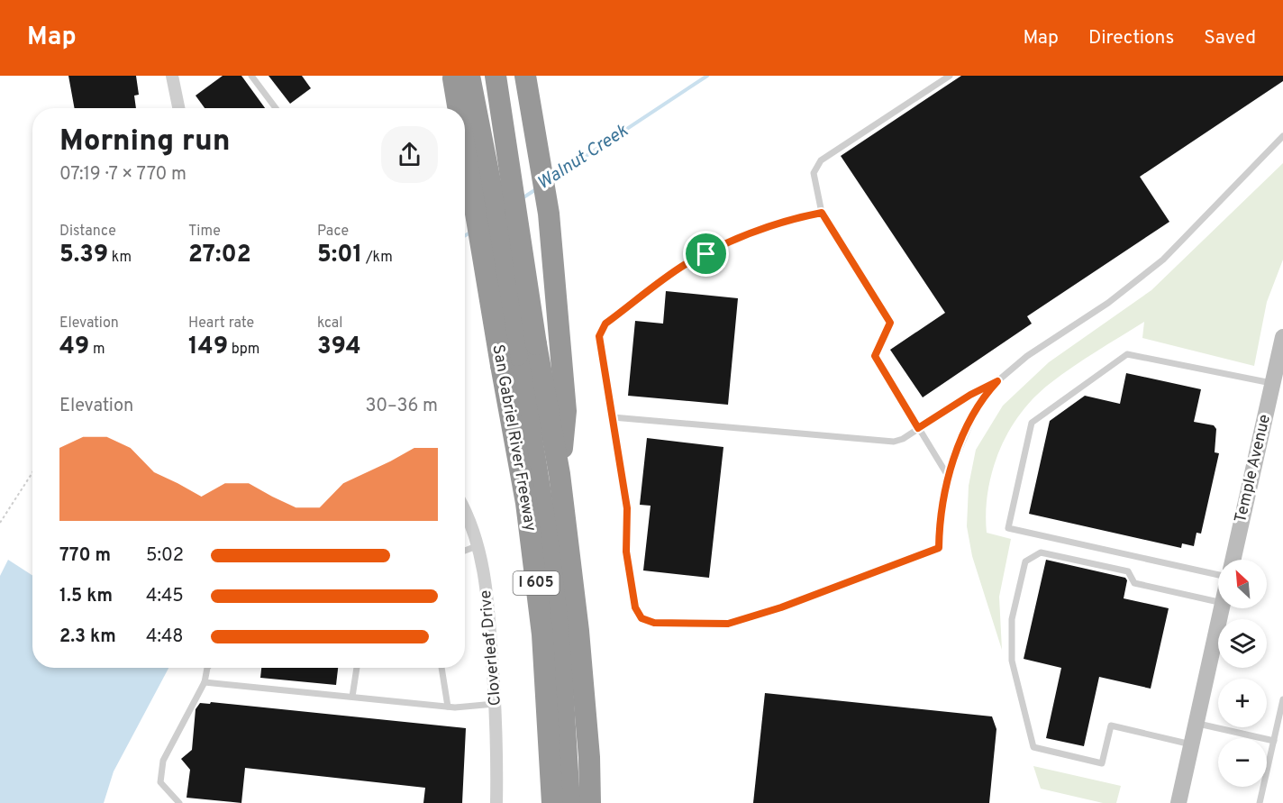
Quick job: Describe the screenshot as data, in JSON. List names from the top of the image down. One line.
{"streets":{"highway":["San Gabriel River Freeway","I 605"],"main road":["Temple Avenue"],"street":["Cloverleaf Drive"]},"water":["Walnut Creek"],"north":"top left","page":{"header":"Map","nav":["Map","Directions","Saved"],"heading":["Morning run","07:19 · 7 × 770 m"],"stats":[["Distance","5.39 km"],["Time","27:02"],["Pace","5:01 /km"],["Elevation","49 m"],["Heart rate","149 bpm"],["kcal","394"]],"chart":["Elevation","30–36 m"],"list":[{"name":"770 m","note":"5:02"},{"name":"1.5 km","note":"4:45"},{"name":"2.3 km","note":"4:48"}],"map_buttons":["+","−"]}}
